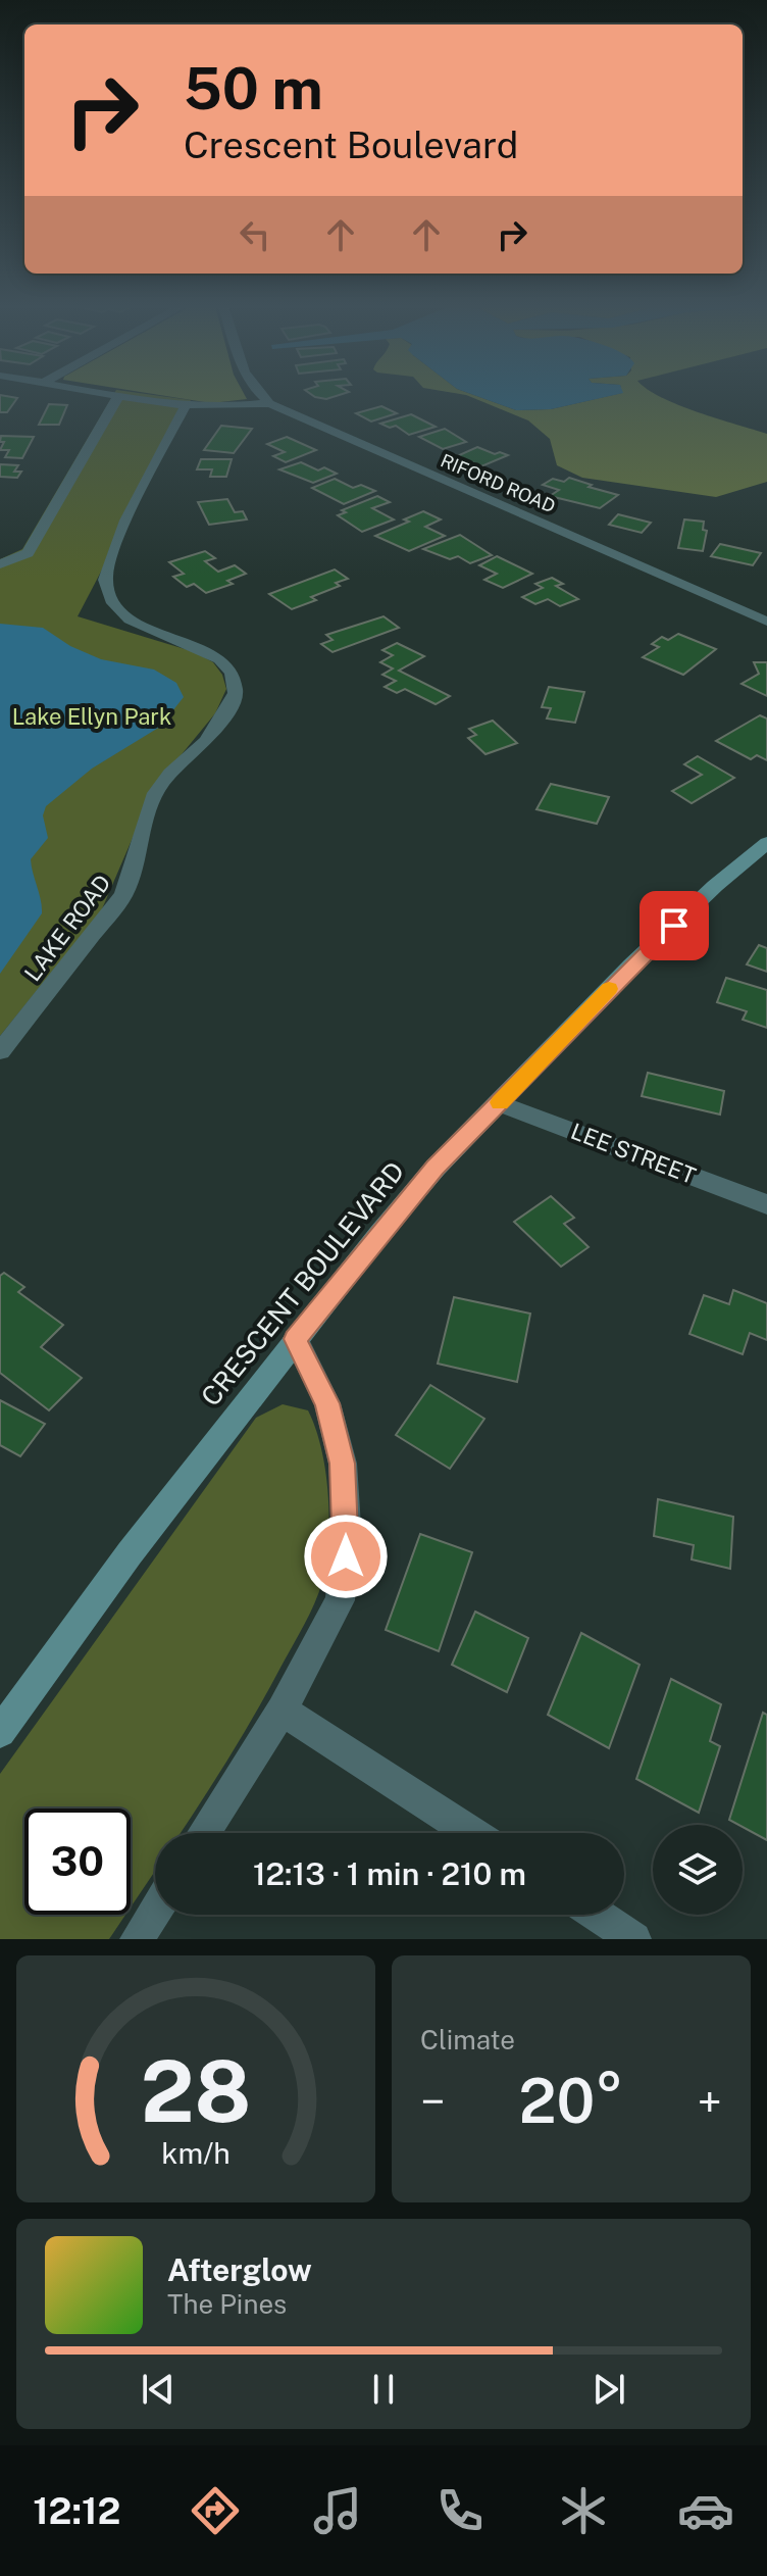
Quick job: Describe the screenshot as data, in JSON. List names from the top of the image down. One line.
{"streets":{"street":["RIFORD ROAD","LAKE ROAD","LEE STREET","CRESCENT BOULEVARD"]},"crossings":[["LEE STREET","CRESCENT BOULEVARD"]],"parks":["Lake Ellyn Park"],"page":{"turn":["50 m","Crescent Boulevard"],"limit":"30","trip":"12:13 · 1 min · 210 m","tile":"Climate","heat":["−","20°","+"],"song":["Afterglow","The Pines"],"tabs":"12:12","gauge":["28","km/h"]}}
